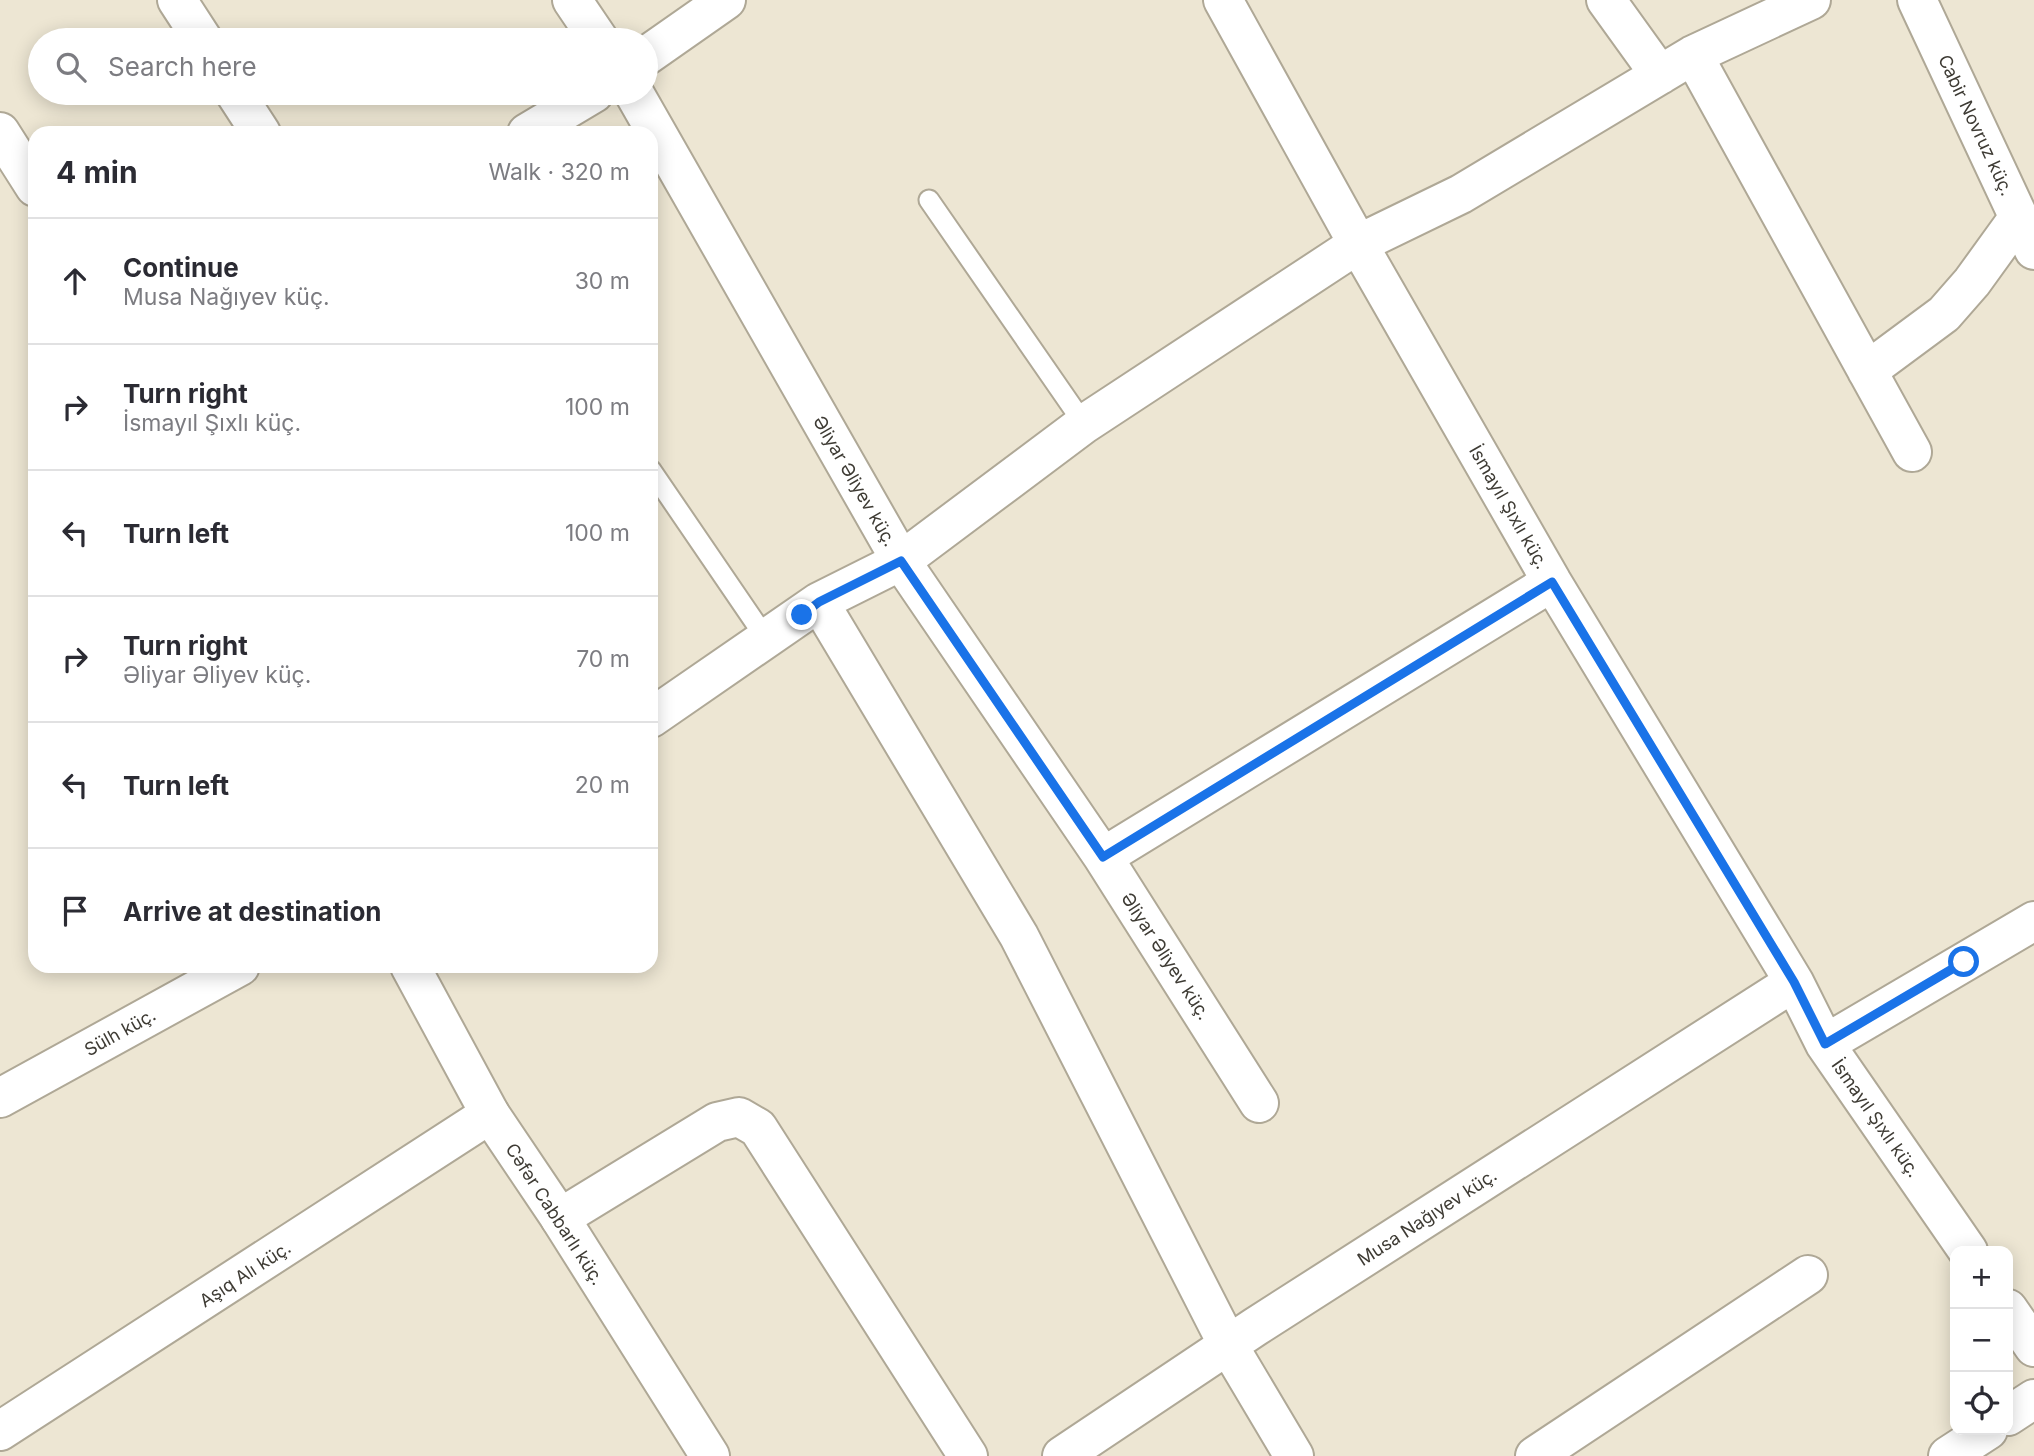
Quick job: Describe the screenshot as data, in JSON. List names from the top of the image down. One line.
{"streets":{"street":["Cabir Novruz küç.","Əliyar Əliyev küç.","İsmayıl Şıxlı küç.","Sülh küç.","Cəfər Cabbarlı küç.","Musa Nağıyev küç.","Aşıq Alı küç."]},"crossings":[["İsmayıl Şıxlı küç.","Musa Nağıyev küç."],["Cəfər Cabbarlı küç.","Aşıq Alı küç."]],"page":{"search":"Search here","heading":["4 min","Walk · 320 m"],"list":[["Continue","Musa Nağıyev küç.","30 m"],["Turn right","İsmayıl Şıxlı küç.","100 m"],["Turn left","100 m"],["Turn right","Əliyar Əliyev küç.","70 m"],["Turn left","20 m"],"Arrive at destination"],"map_buttons":["+","−"]}}
